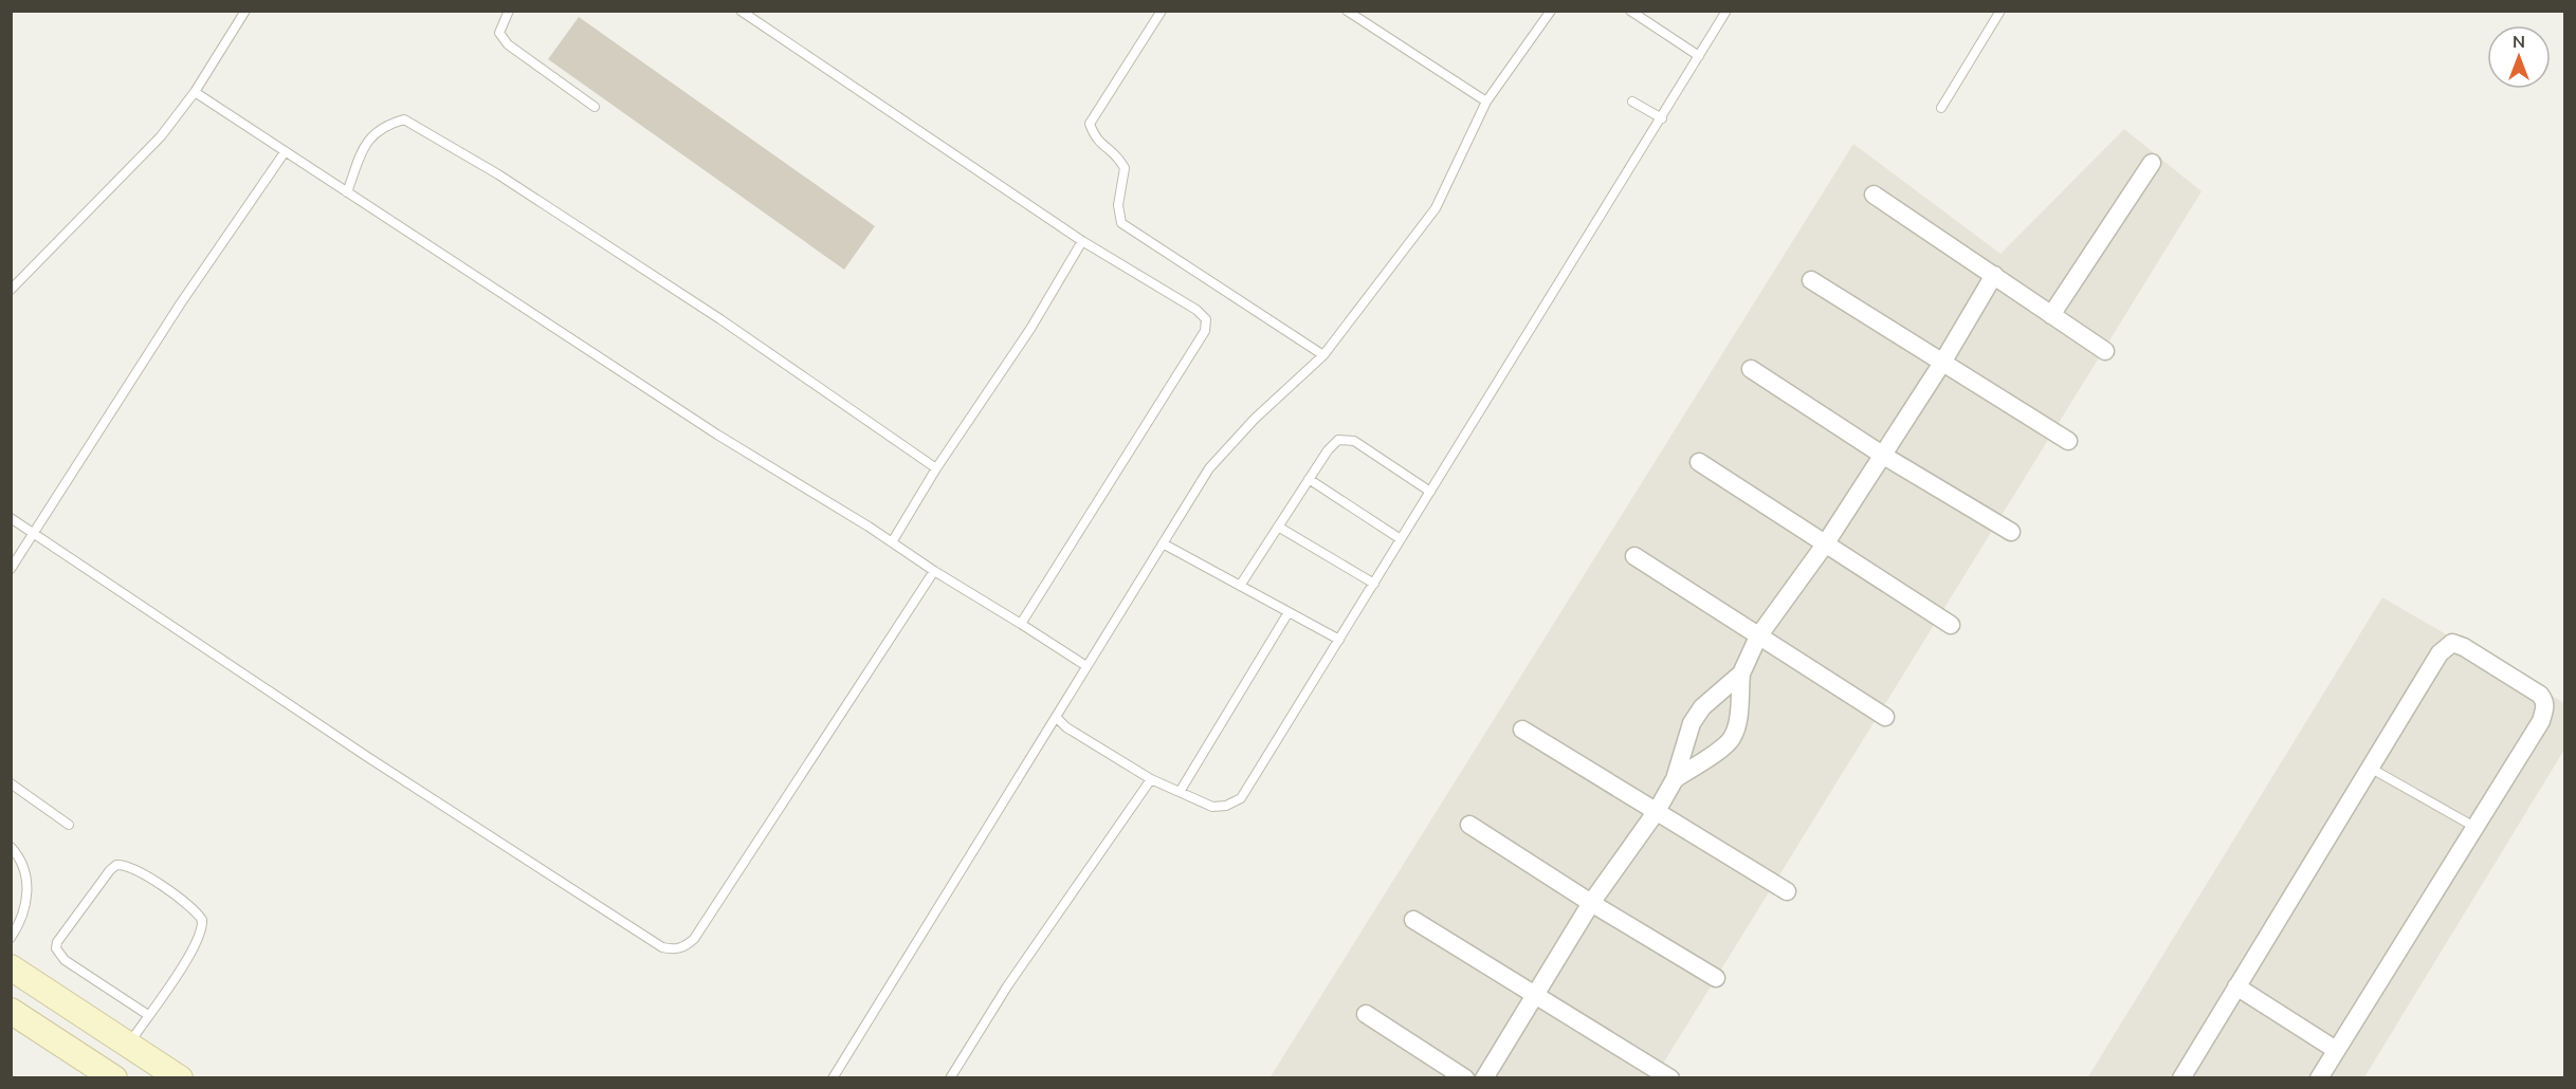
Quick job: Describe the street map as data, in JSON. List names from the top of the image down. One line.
{"north":"top"}
